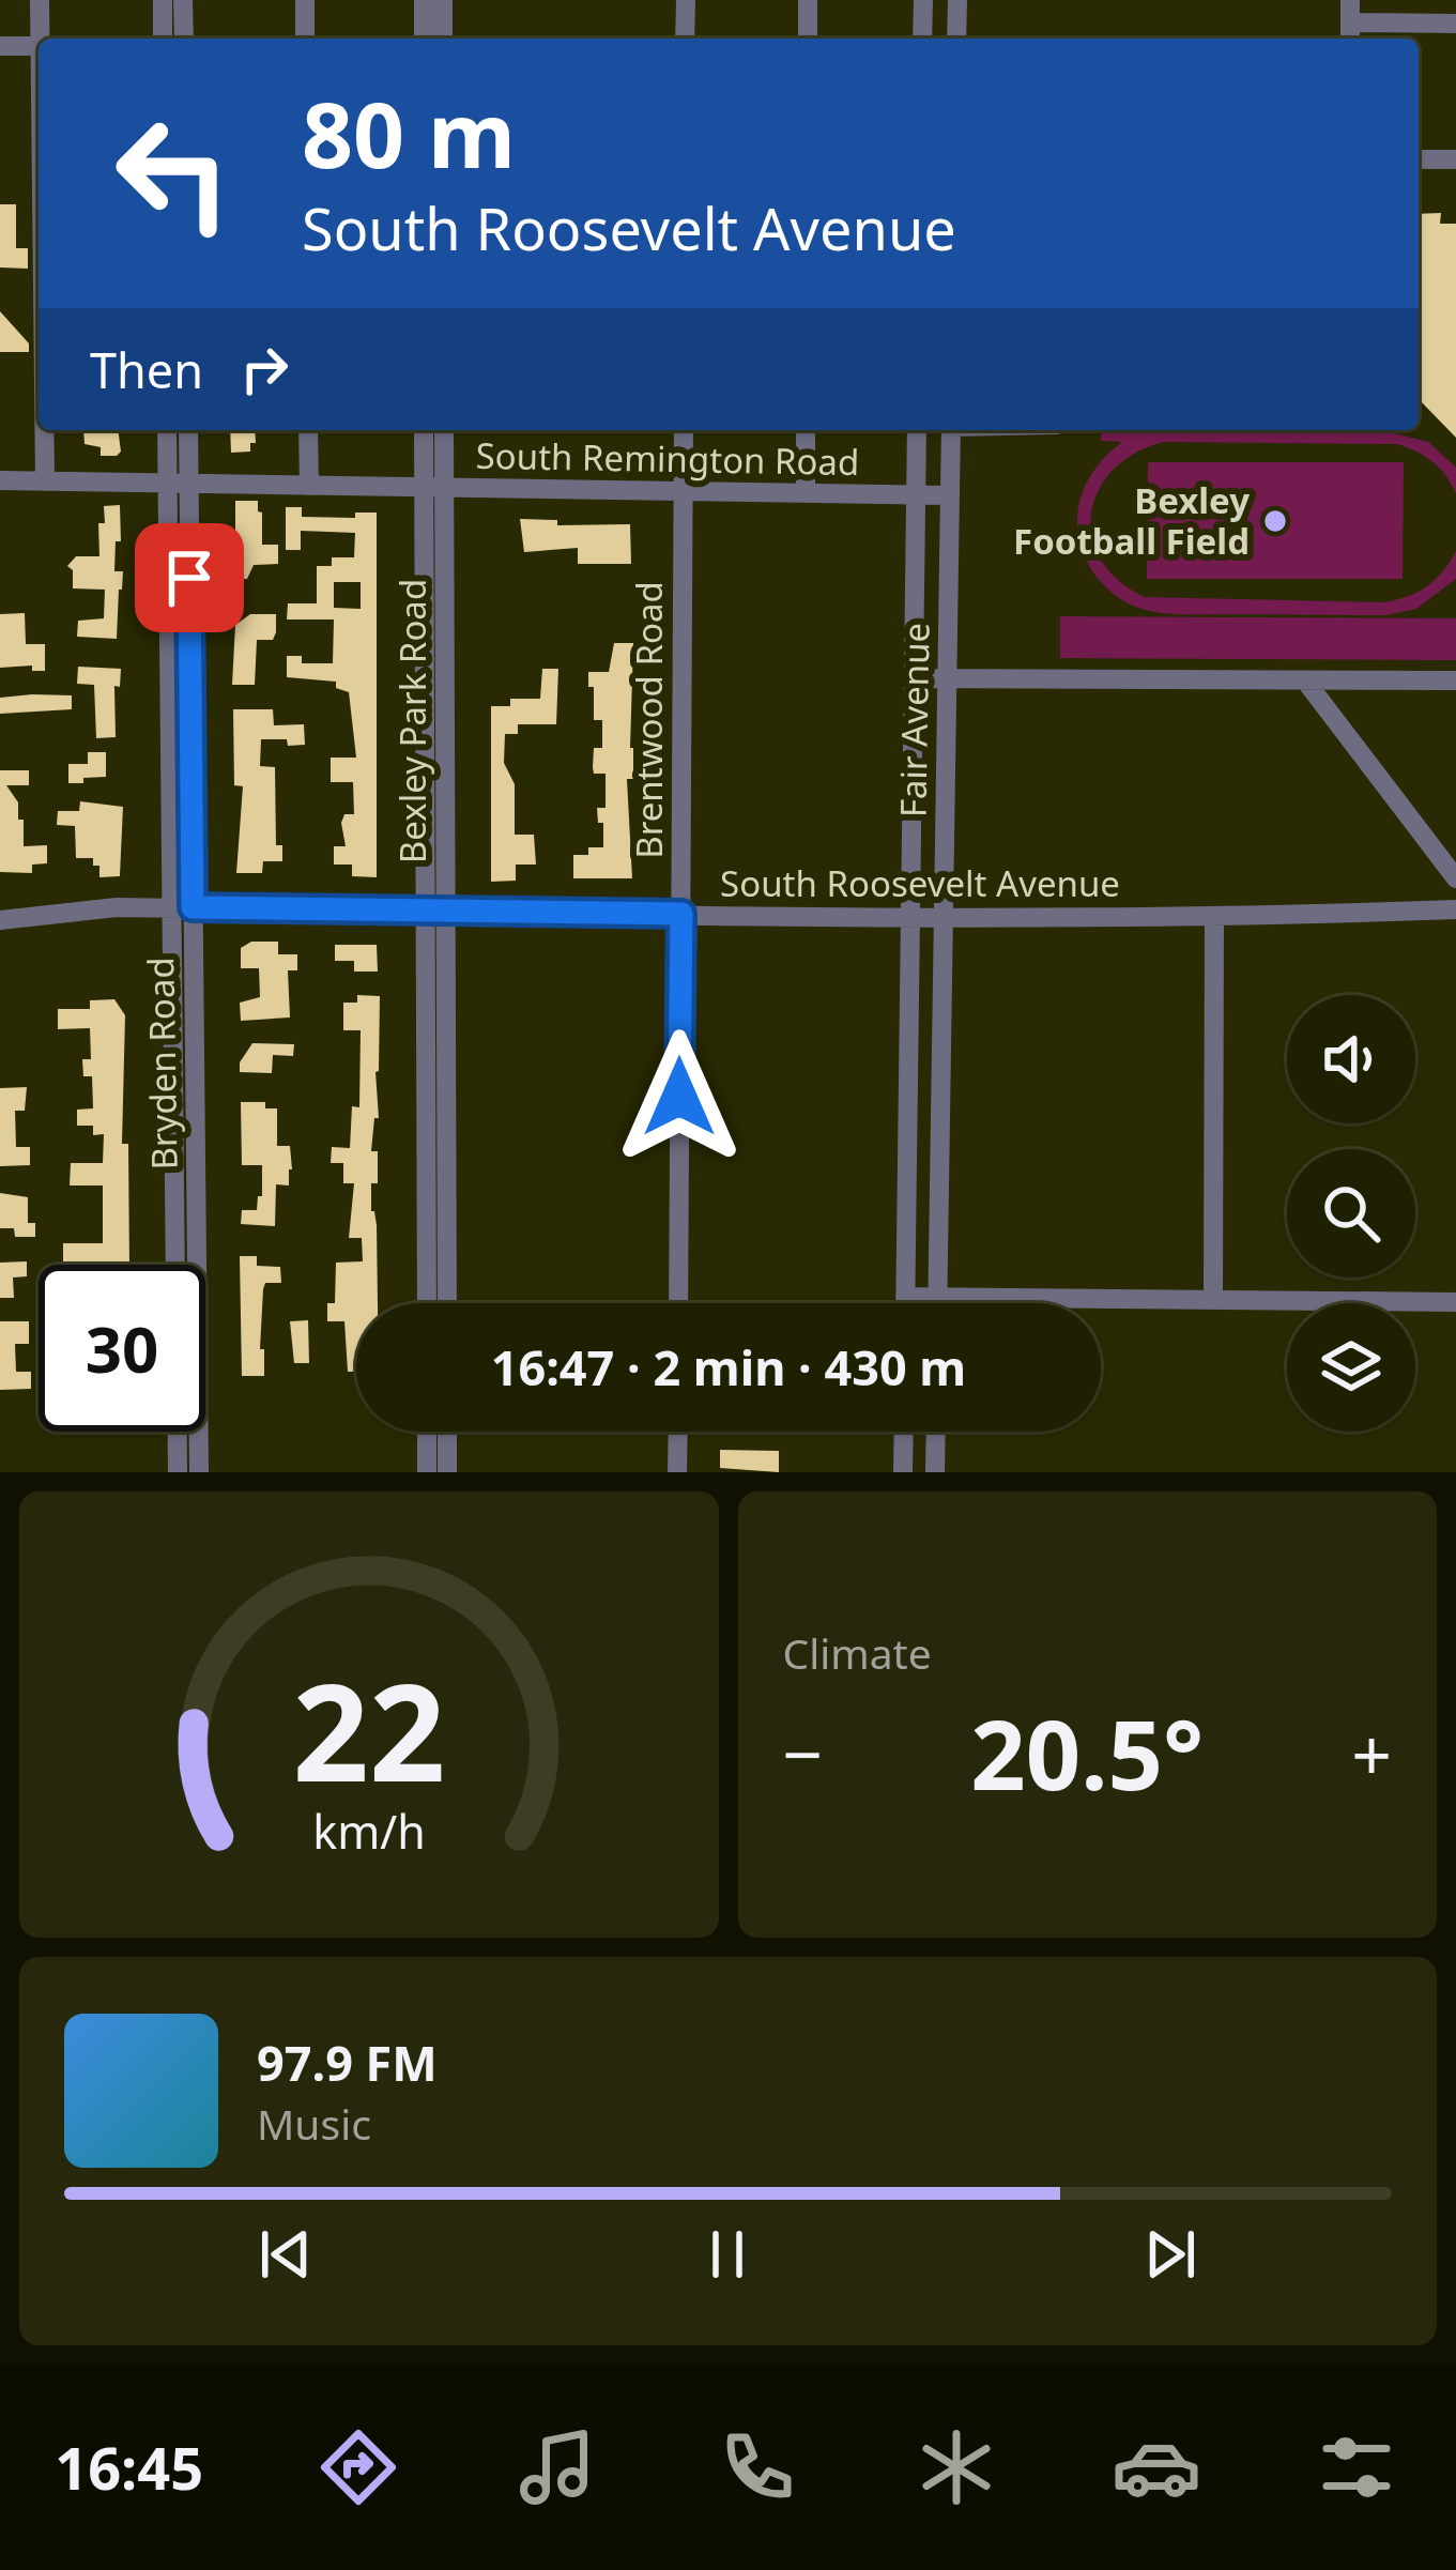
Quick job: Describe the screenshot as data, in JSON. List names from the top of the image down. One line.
{"streets":{"street":["South Remington Road","Brentwood Road","Fair Avenue","Bexley Park Road","South Roosevelt Avenue","Bryden Road"]},"crossings":[["South Remington Road","Brentwood Road"],["South Remington Road","Fair Avenue"],["South Remington Road","Bexley Park Road"],["South Remington Road","Bryden Road"],["Brentwood Road","South Roosevelt Avenue"],["Fair Avenue","South Roosevelt Avenue"],["Bexley Park Road","South Roosevelt Avenue"],["South Roosevelt Avenue","Bryden Road"]],"places":["Bexley Football Field"],"page":{"turn":["80 m","South Roosevelt Avenue"],"then":"Then","limit":"30","trip":"16:47 · 2 min · 430 m","tile":"Climate","heat":["−","20.5°","+"],"song":["97.9 FM","Music"],"tabs":"16:45","gauge":["22","km/h"]}}
